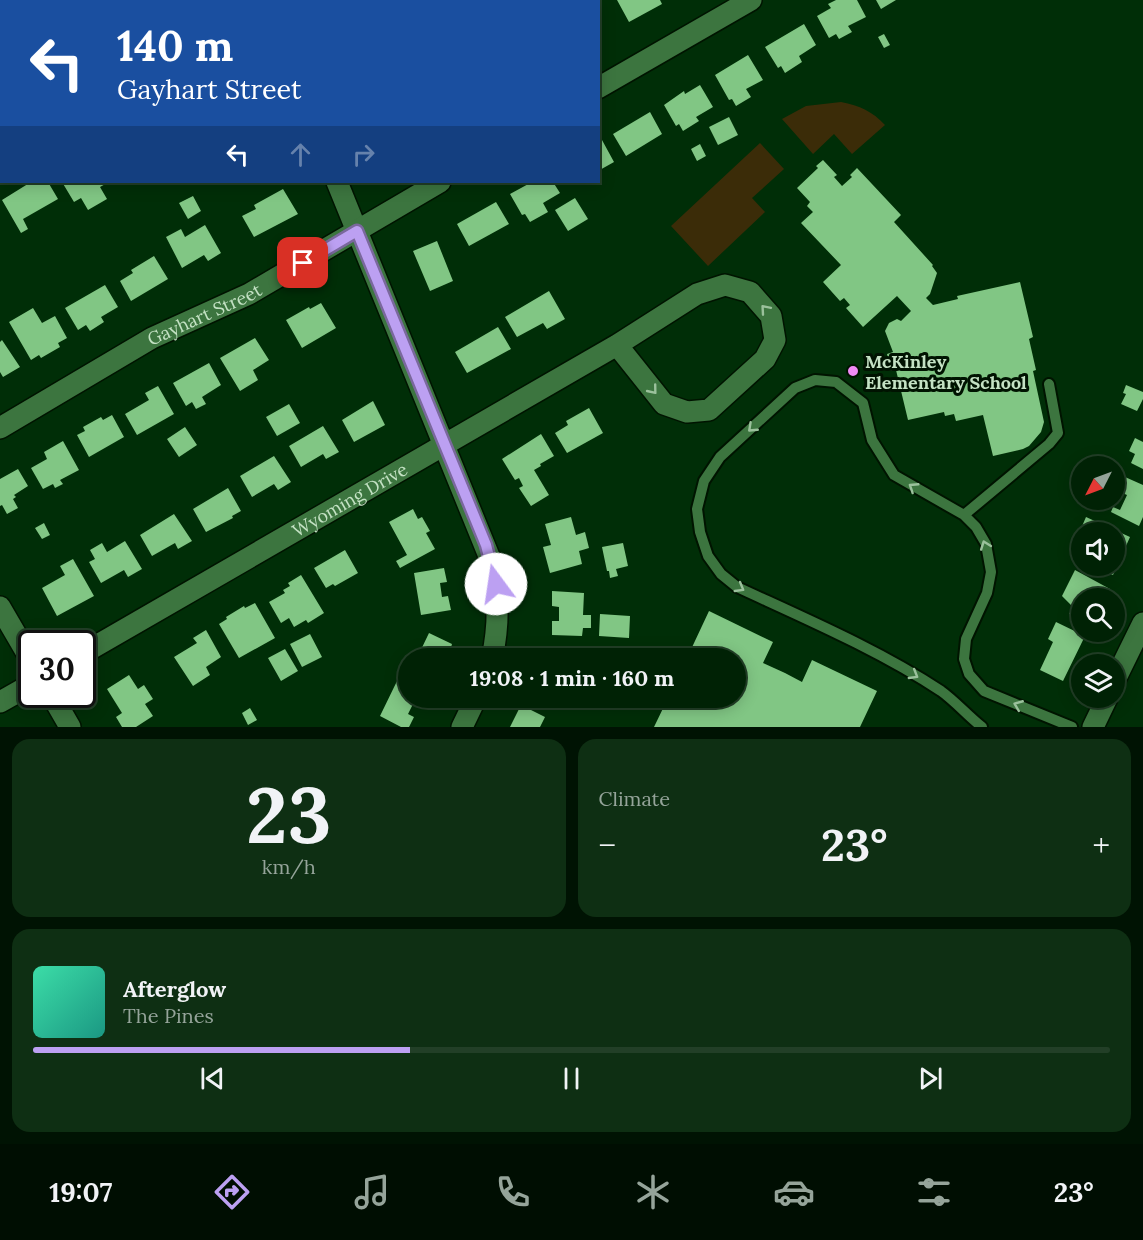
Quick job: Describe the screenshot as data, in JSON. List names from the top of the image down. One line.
{"streets":{"street":["Gayhart Street","Wyoming Drive"]},"places":["McKinley Elementary School"],"north":"bottom left","page":{"turn":["140 m","Gayhart Street"],"limit":"30","trip":"19:08 · 1 min · 160 m","tile":[["23","km/h"],"Climate"],"heat":["−","23°","+"],"song":["Afterglow","The Pines"],"tabs":["19:07","23°"]}}
